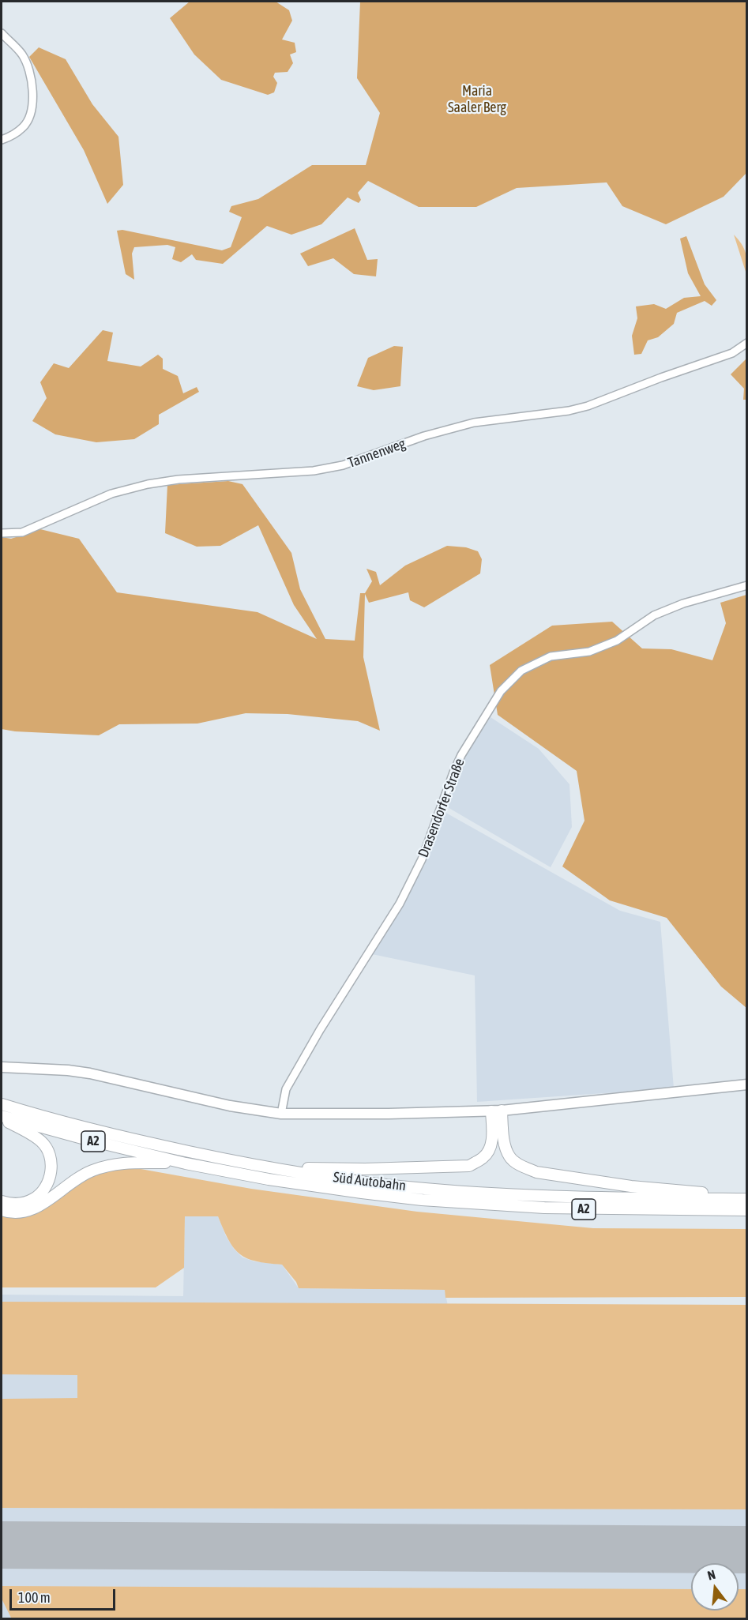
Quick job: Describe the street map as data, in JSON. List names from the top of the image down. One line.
{"streets":{"highway":["A2","Süd Autobahn"],"street":["Tannenweg","Drasendorfer Straße"]},"parks":["Maria Saaler Berg"],"scale_bar":"100 m","north":"top"}
